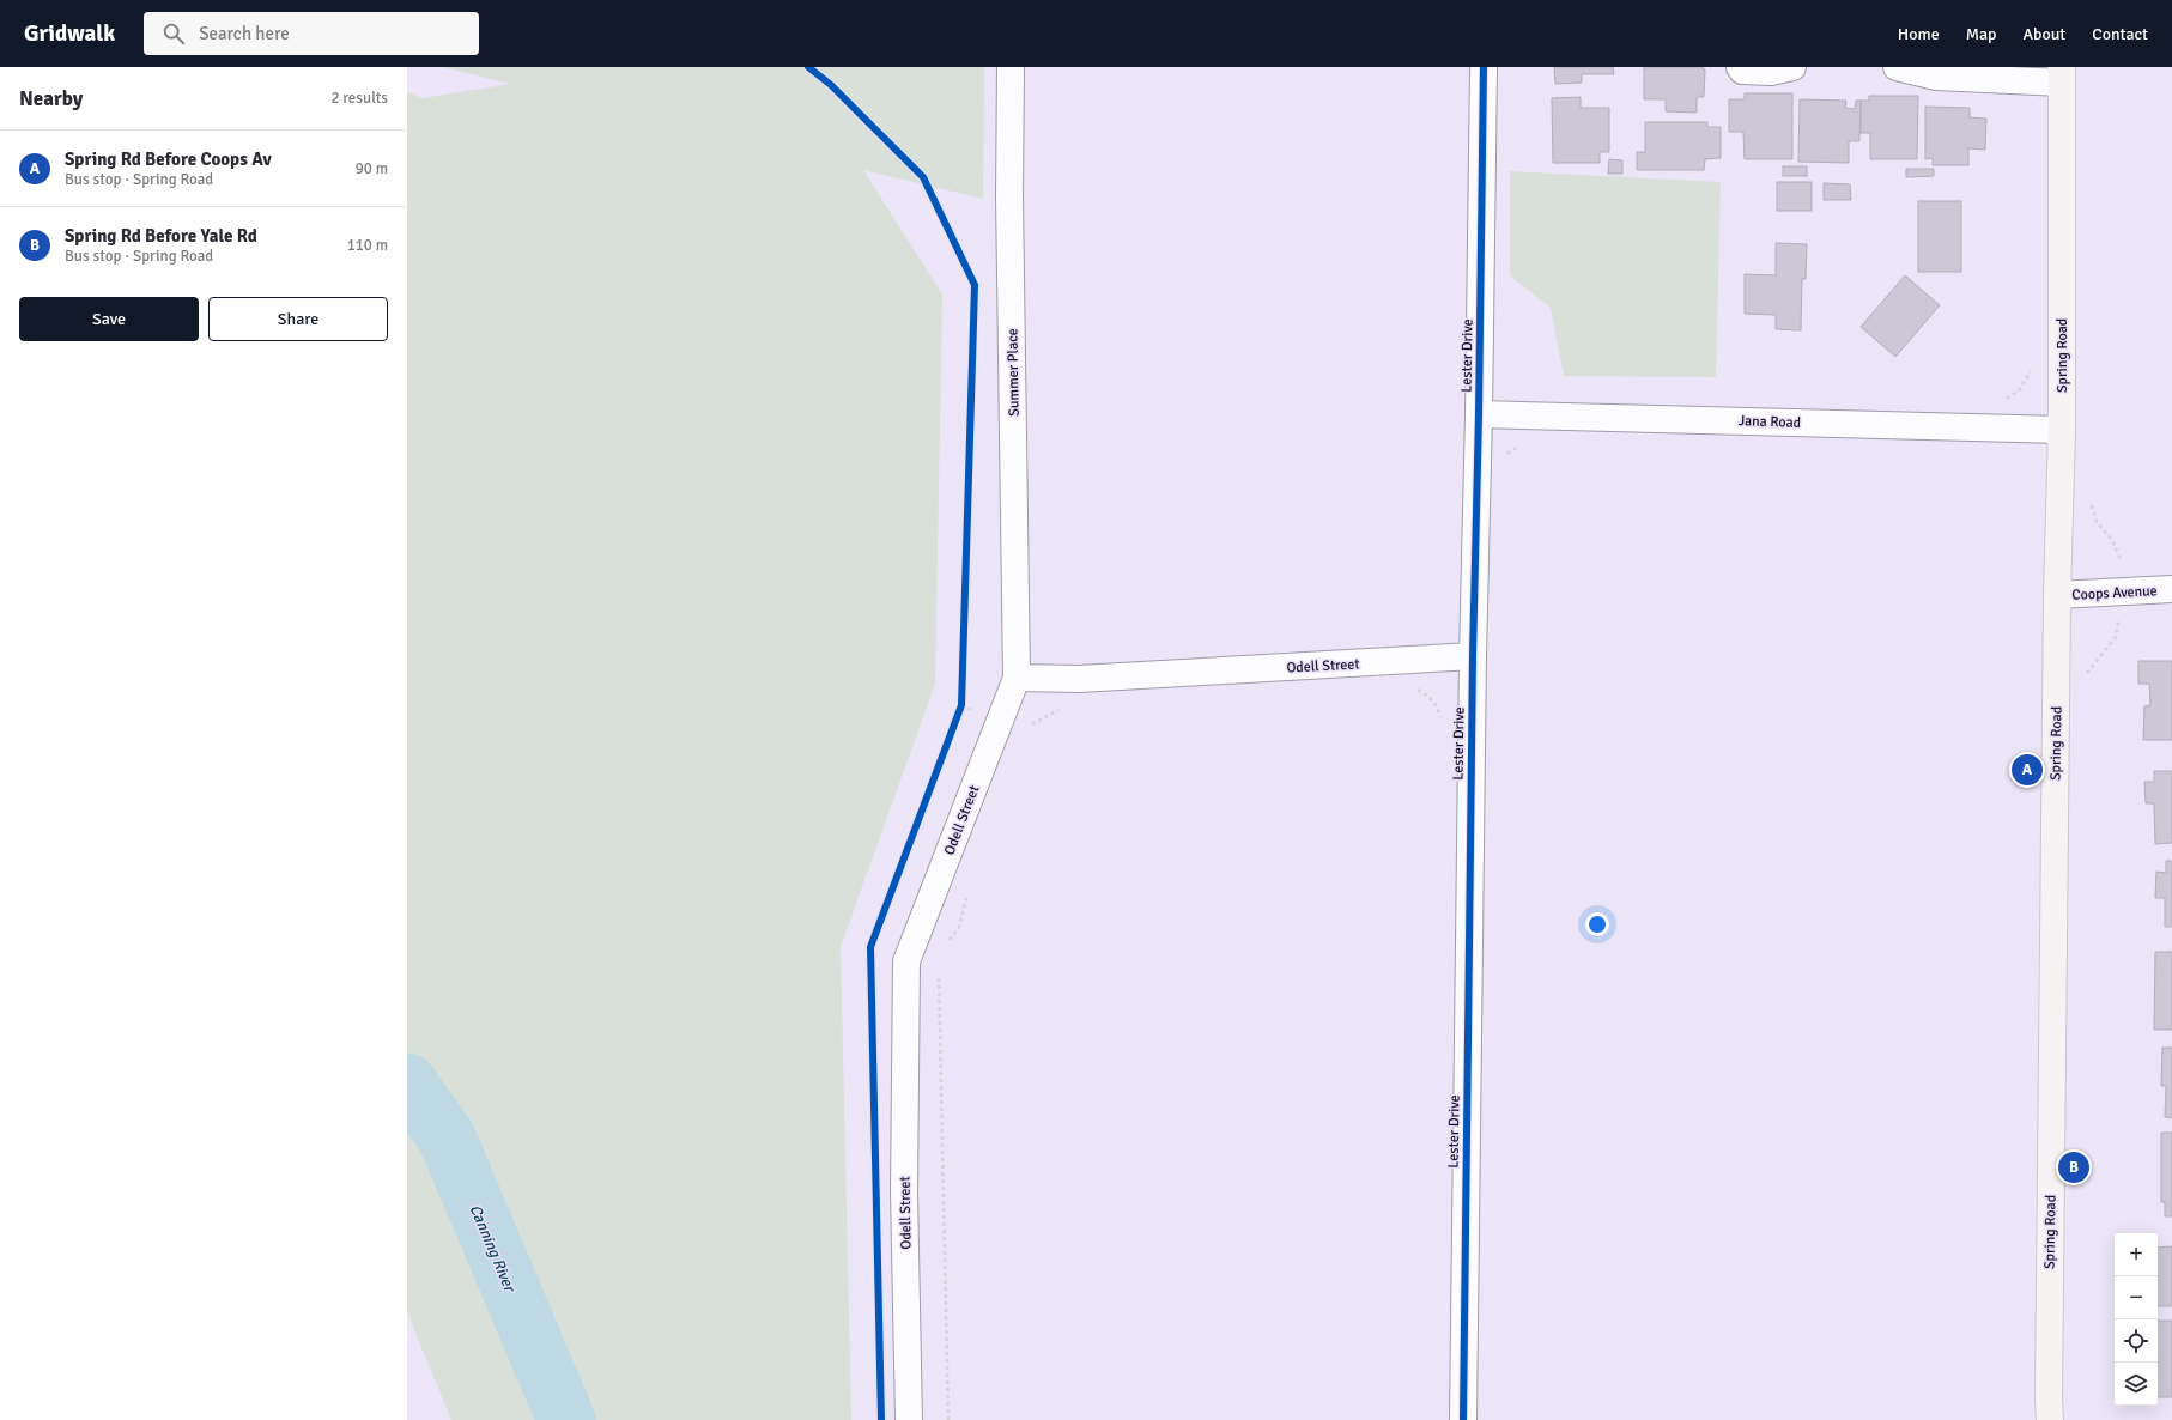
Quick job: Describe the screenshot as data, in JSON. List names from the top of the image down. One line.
{"streets":{"main road":["Spring Road"],"street":["Lester Drive","Summer Place","Jana Road","Coops Avenue","Odell Street"]},"crossings":[["Lester Drive","Jana Road"],["Lester Drive","Odell Street"],["Spring Road","Jana Road"],["Spring Road","Coops Avenue"],["Summer Place","Odell Street"]],"water":["Canning River"],"page":{"header":"Gridwalk","search":"Search here","nav":["Home","Map","About","Contact"],"heading":["Nearby","2 results"],"list":[{"mark":"A","name":"Spring Rd Before Coops Av","note":"Bus stop · Spring Road","value":"90 m"},{"mark":"B","name":"Spring Rd Before Yale Rd","note":"Bus stop · Spring Road","value":"110 m"}],"buttons":["Save","Share"],"pins":["A","B"],"map_buttons":["+","−"]}}
